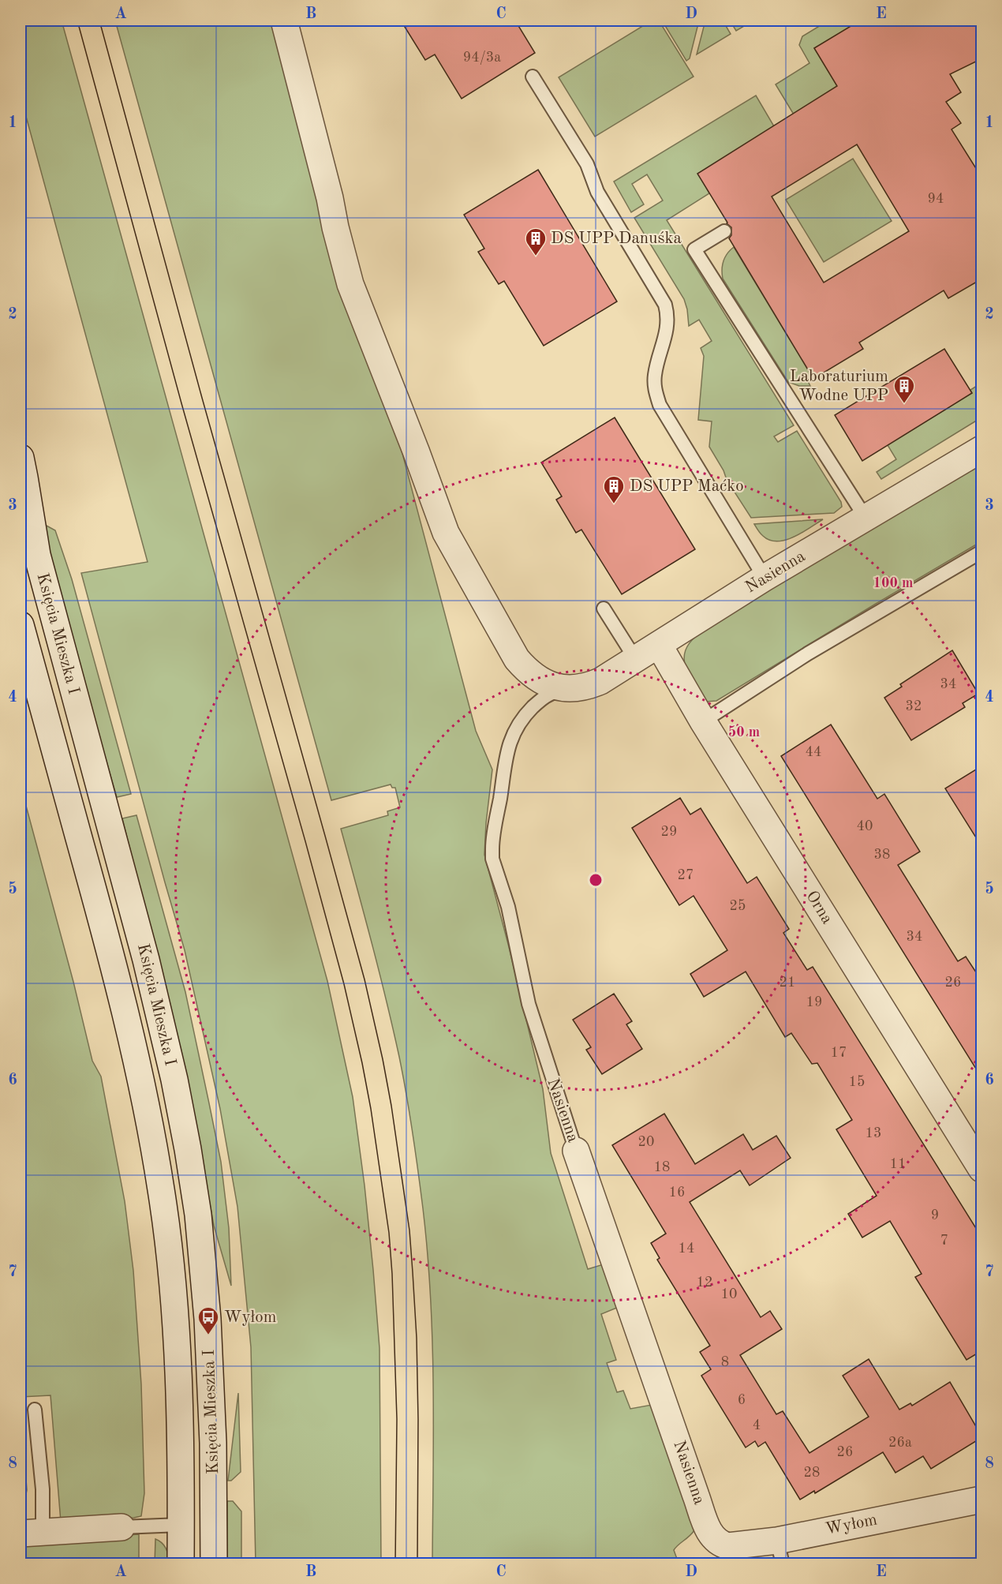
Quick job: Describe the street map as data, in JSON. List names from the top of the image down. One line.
{"streets":{"street":["Nasienna","Księcia Mieszka I","Orna","Wyłom"]},"crossings":[["Nasienna","Orna"],["Nasienna","Wyłom"]],"places":{"building":["DS UPP Danuśka","Laboraturium Wodne UPP","DS UPP Maćko"],"bus stop":["Wyłom"]},"house_numbers":["94/3a","94","34","32","44","40","29","38","27","25","34","21","26","19","17","15","13","20","11","18","16","9","7","14","12","10","8","6","4","26a","26","28"],"grid":{"columns":["A","B","C","D","E"],"rows":["1","2","3","4","5","6","7","8"]},"rings":["100 m","50 m"]}
